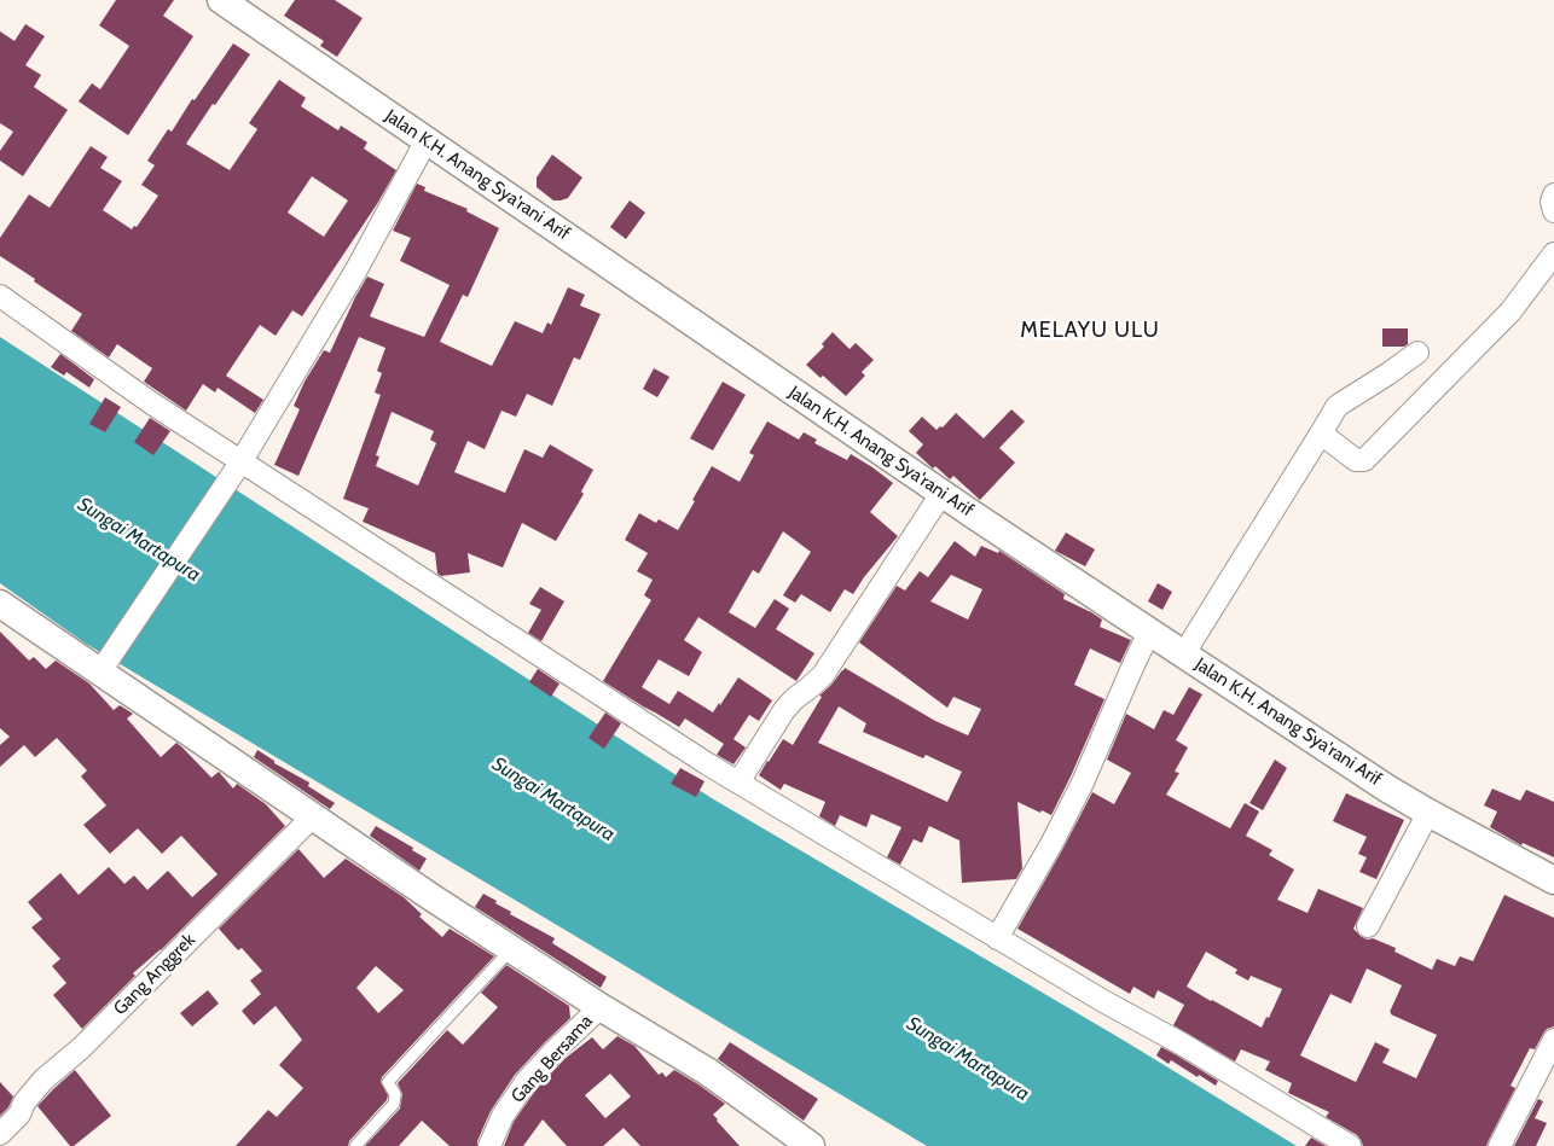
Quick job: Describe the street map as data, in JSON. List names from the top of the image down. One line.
{"streets":{"street":["Jalan K.H. Anang Sya'rani Arif","Gang Anggrek","Gang Bersama"]},"districts":["MELAYU ULU"],"water":["Sungai Martapura"]}
